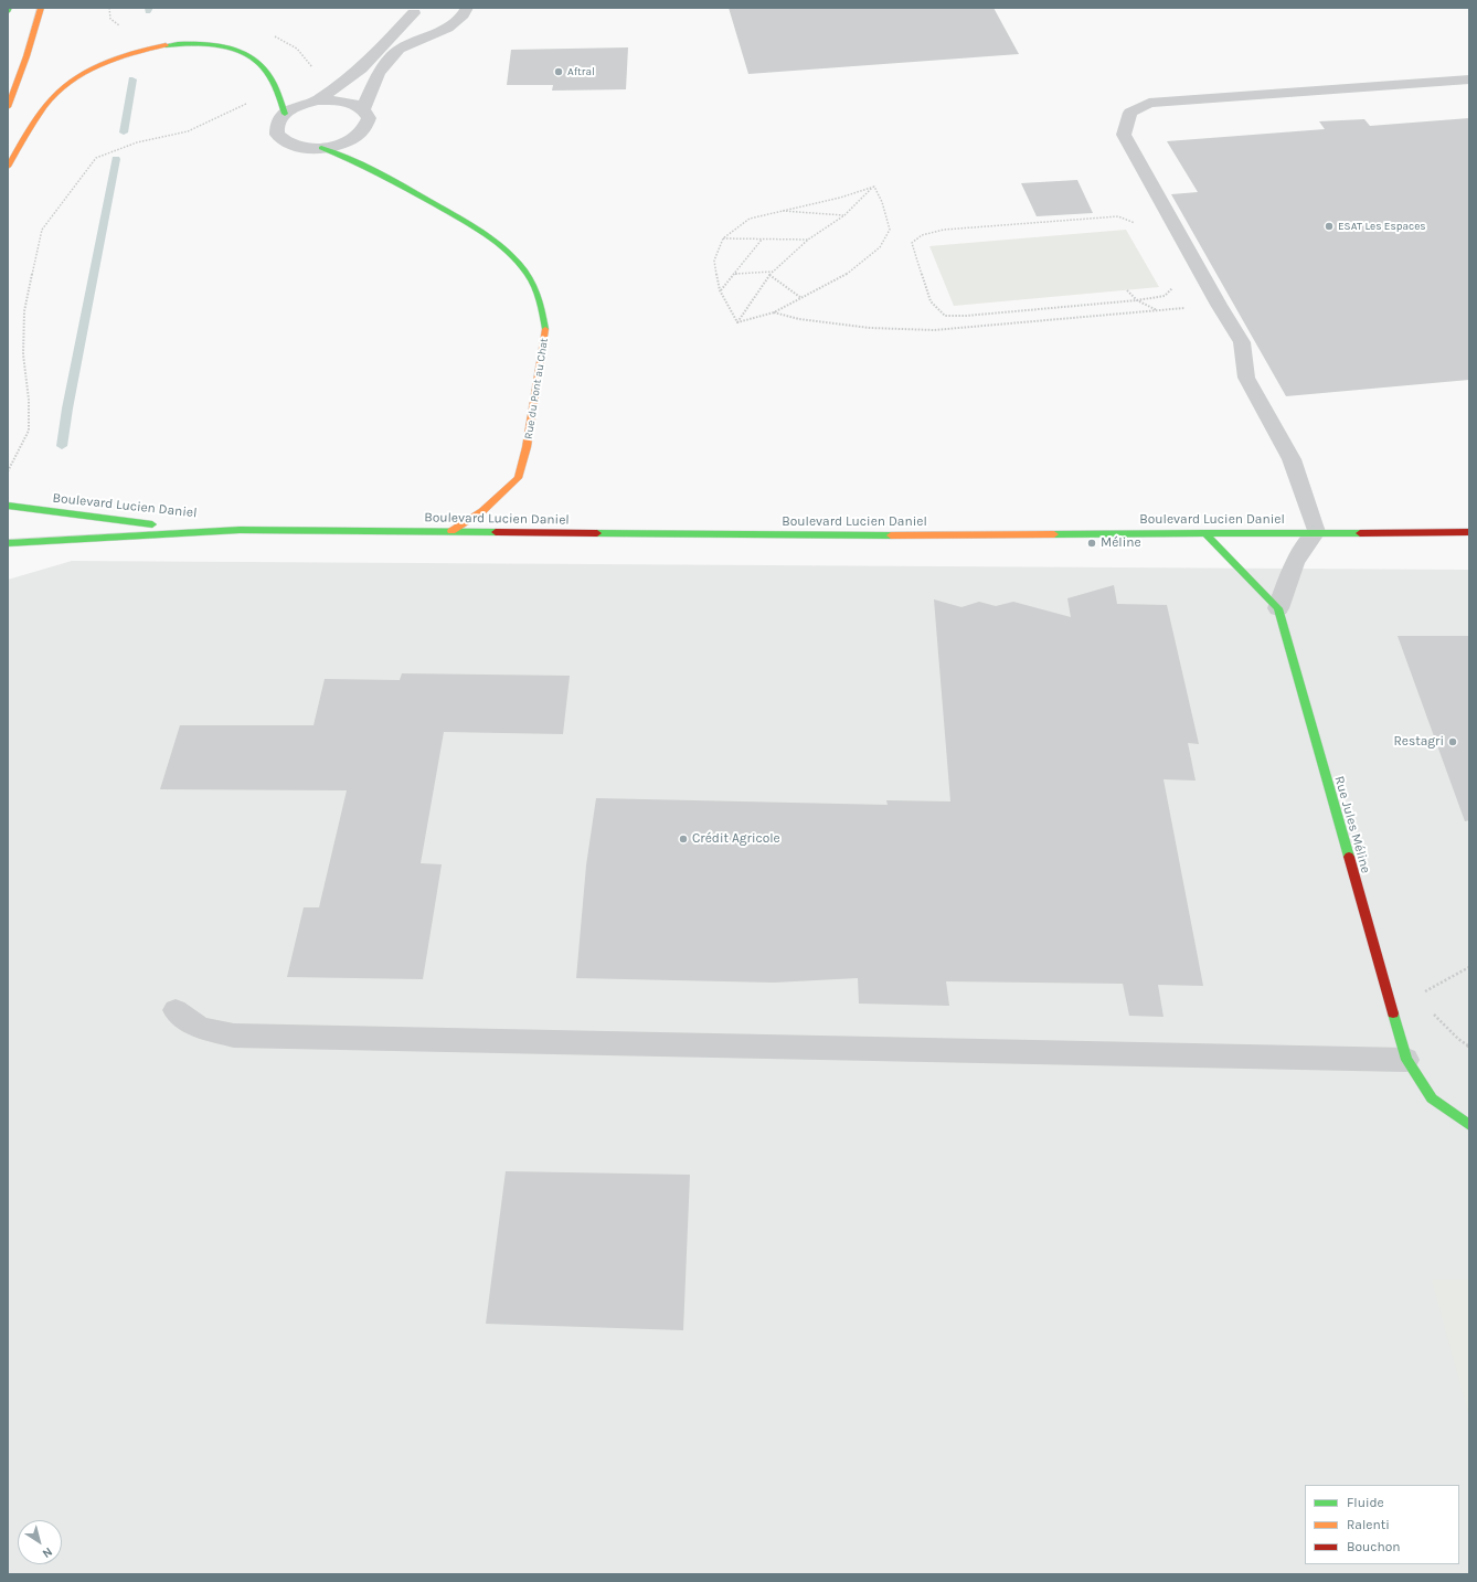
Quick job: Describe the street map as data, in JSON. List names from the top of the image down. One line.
{"streets":{"street":["Rue du Pont au Chat","Boulevard Lucien Daniel","Rue Jules Méline"]},"crossings":[["Rue du Pont au Chat","Boulevard Lucien Daniel"],["Boulevard Lucien Daniel","Rue Jules Méline"]],"places":["Aftral","ESAT Les Espaces","Méline","Restagri","Crédit Agricole"],"legend":["Fluide","Ralenti","Bouchon"],"north":"bottom right"}
